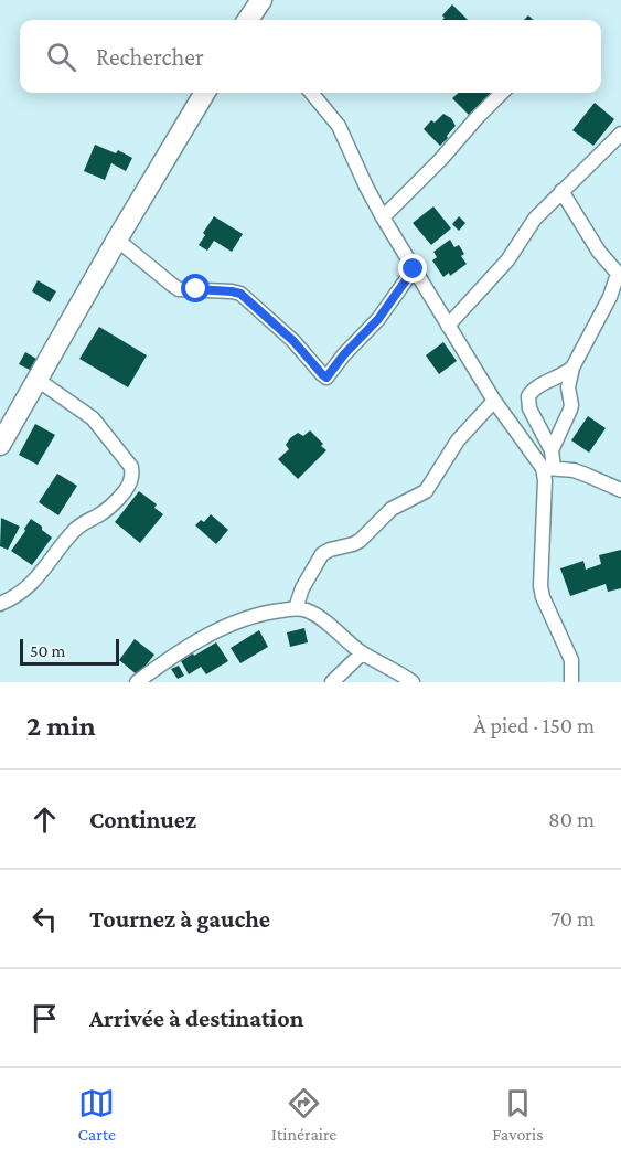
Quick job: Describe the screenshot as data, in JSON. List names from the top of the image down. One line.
{"scale_bar":"50 m","page":{"search":"Rechercher","scale":"50 m","heading":["2 min","À pied · 150 m"],"list":[["Continuez","80 m"],["Tournez à gauche","70 m"],"Arrivée à destination"],"nav":["Carte","Itinéraire","Favoris"]}}
